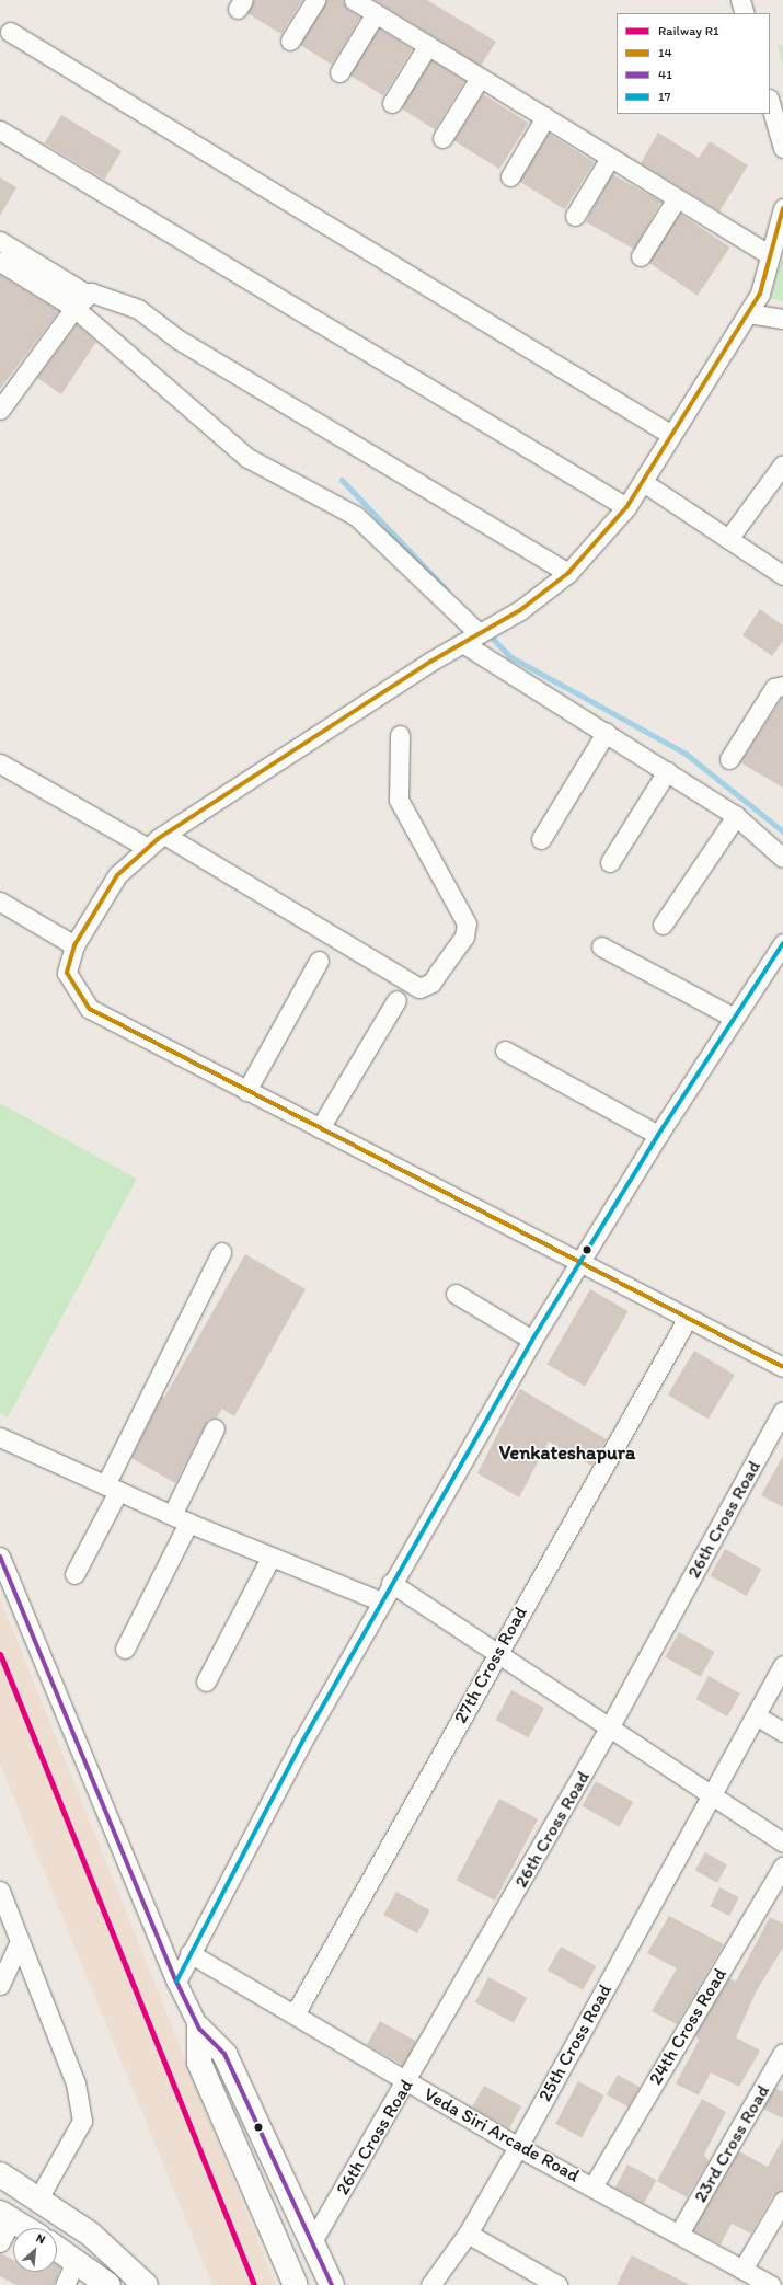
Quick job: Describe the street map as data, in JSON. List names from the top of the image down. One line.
{"streets":{"street":["26th Cross Road","27th Cross Road","24th Cross Road","25th Cross Road","Veda Siri Arcade Road","23rd Cross Road"]},"crossings":[["26th Cross Road","Veda Siri Arcade Road"],["27th Cross Road","Veda Siri Arcade Road"],["24th Cross Road","Veda Siri Arcade Road"],["25th Cross Road","Veda Siri Arcade Road"],["Veda Siri Arcade Road","23rd Cross Road"]],"districts":["Venkateshapura"],"lines":["transit line 14","transit line 17","transit line 41","rail line R1"],"legend":["Railway R1","14","41","17"],"north":"top right"}
